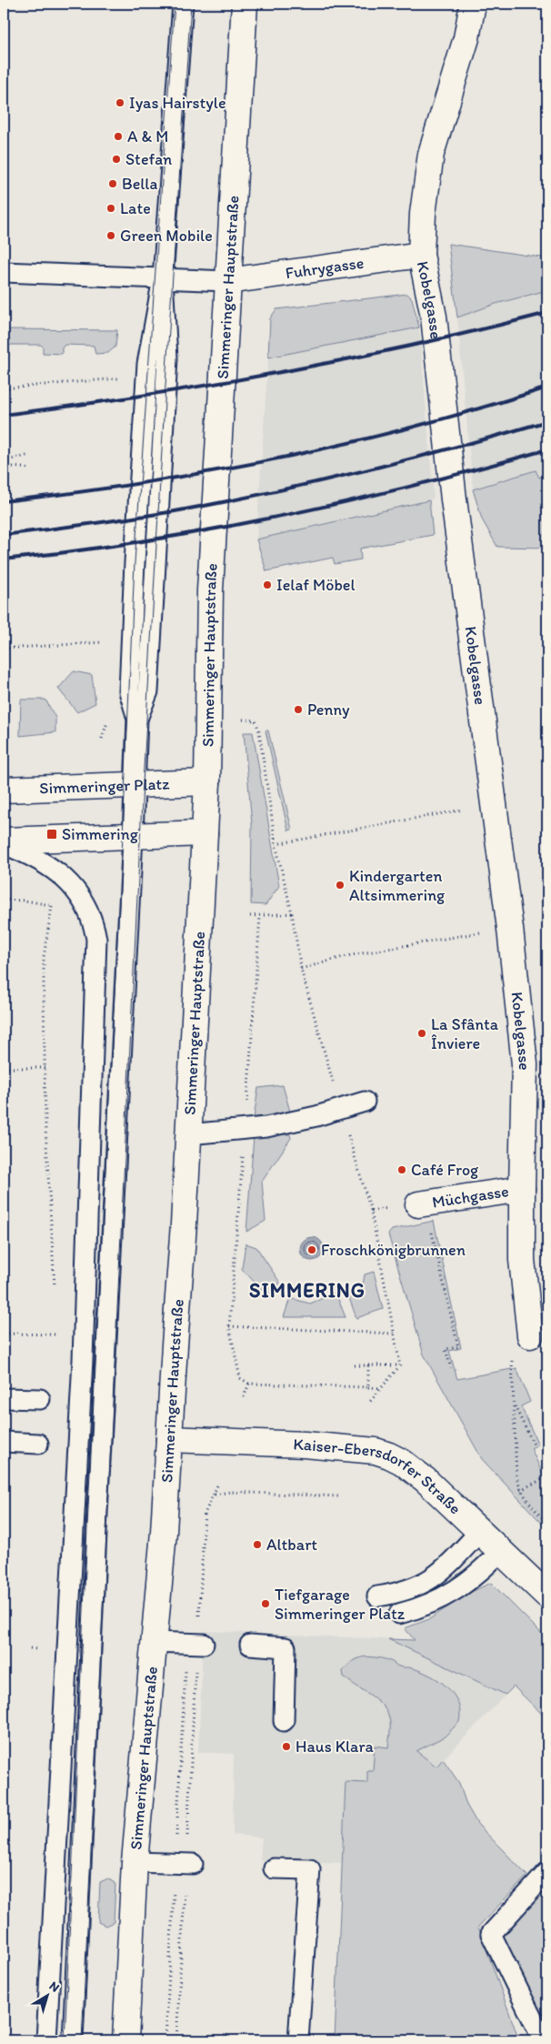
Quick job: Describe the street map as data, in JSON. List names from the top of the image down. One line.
{"streets":{"main road":["Fuhrygasse","Simmeringer Hauptstraße","Kobelgasse","Simmeringer Platz","Müchgasse","Kaiser-Ebersdorfer Straße"]},"crossings":[["Fuhrygasse","Simmeringer Hauptstraße"],["Fuhrygasse","Kobelgasse"],["Simmeringer Hauptstraße","Simmeringer Platz"],["Simmeringer Hauptstraße","Kaiser-Ebersdorfer Straße"],["Kobelgasse","Müchgasse"]],"districts":["SIMMERING"],"places":{"other":["Iyas Hairstyle","A & M","Stefan","Bella","Late","Green Mobile","Ielaf Möbel","Penny","Kindergarten Altsimmering","La Sfânta Înviere","Café Frog","Froschkönigbrunnen","Altbart","Tiefgarage Simmeringer Platz","Haus Klara"],"transit":["Simmering"]},"north":"top right"}
